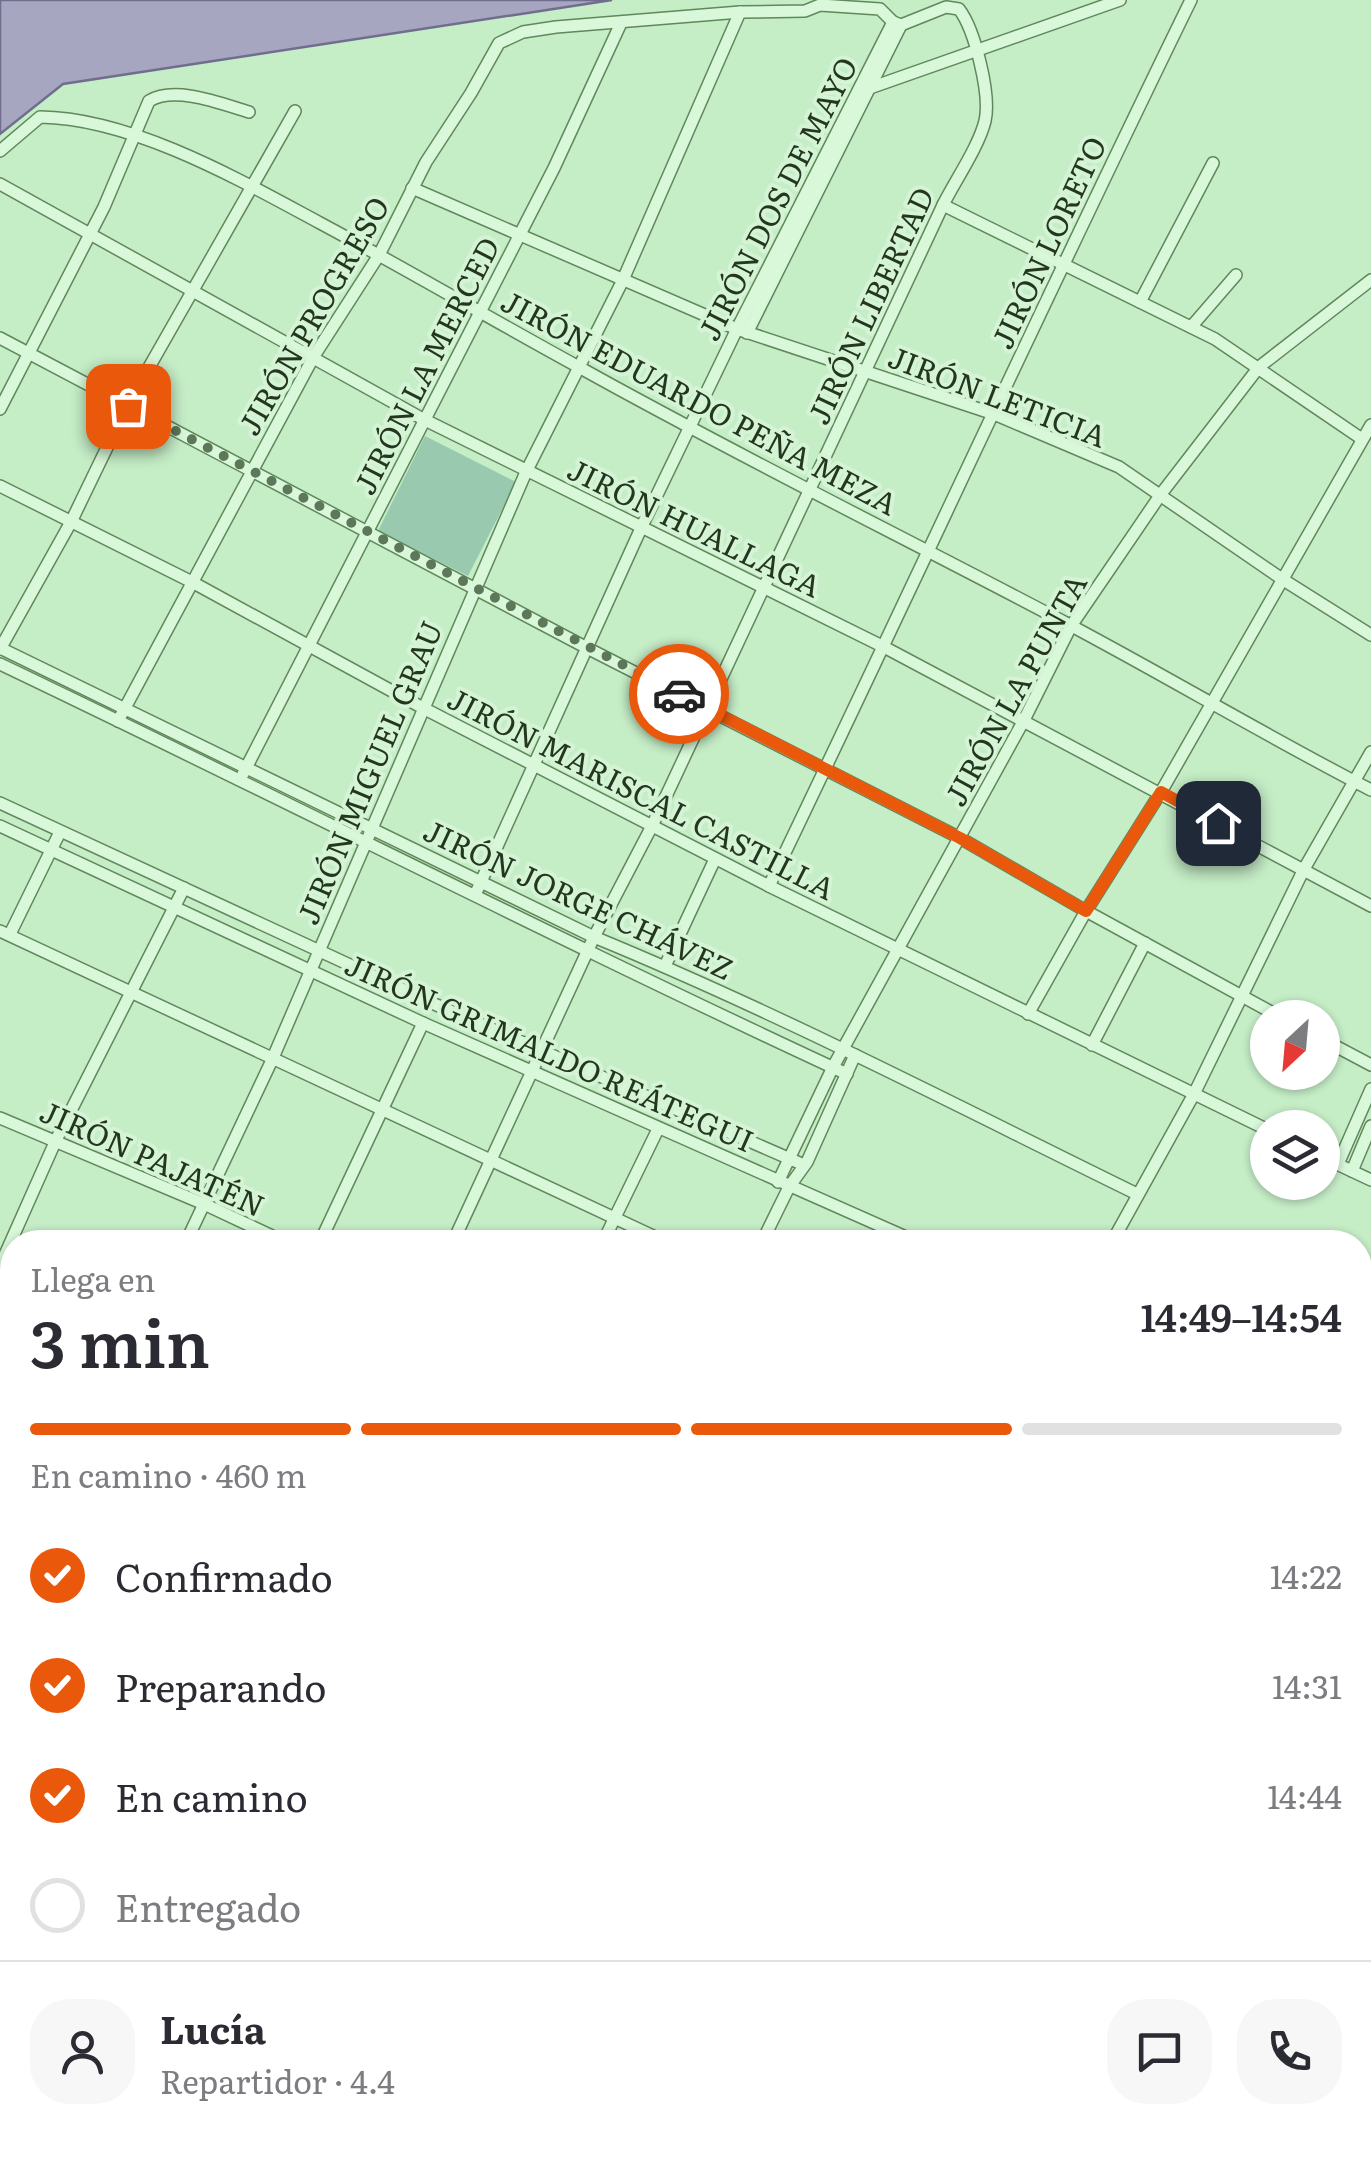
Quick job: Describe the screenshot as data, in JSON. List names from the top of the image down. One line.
{"streets":{"street":["JIRÓN DOS DE MAYO","JIRÓN LORETO","JIRÓN LIBERTAD","JIRÓN PROGRESO","JIRÓN LA MERCED","JIRÓN LETICIA","JIRÓN EDUARDO PEÑA MEZA","JIRÓN HUALLAGA","JIRÓN LA PUNTA","JIRÓN MIGUEL GRAU","JIRÓN MARISCAL CASTILLA","JIRÓN JORGE CHÁVEZ","JIRÓN GRIMALDO REÁTEGUI","JIRÓN PAJATÉN"]},"crossings":[["JIRÓN DOS DE MAYO","JIRÓN LETICIA"],["JIRÓN DOS DE MAYO","JIRÓN EDUARDO PEÑA MEZA"],["JIRÓN DOS DE MAYO","JIRÓN HUALLAGA"],["JIRÓN DOS DE MAYO","JIRÓN MARISCAL CASTILLA"],["JIRÓN DOS DE MAYO","JIRÓN JORGE CHÁVEZ"],["JIRÓN LORETO","JIRÓN LETICIA"],["JIRÓN LORETO","JIRÓN EDUARDO PEÑA MEZA"],["JIRÓN LORETO","JIRÓN HUALLAGA"],["JIRÓN LORETO","JIRÓN MARISCAL CASTILLA"],["JIRÓN LIBERTAD","JIRÓN LETICIA"],["JIRÓN LIBERTAD","JIRÓN EDUARDO PEÑA MEZA"],["JIRÓN LIBERTAD","JIRÓN HUALLAGA"],["JIRÓN LIBERTAD","JIRÓN MARISCAL CASTILLA"],["JIRÓN LIBERTAD","JIRÓN JORGE CHÁVEZ"],["JIRÓN LIBERTAD","JIRÓN GRIMALDO REÁTEGUI"],["JIRÓN PROGRESO","JIRÓN LA MERCED"],["JIRÓN PROGRESO","JIRÓN LETICIA"],["JIRÓN PROGRESO","JIRÓN EDUARDO PEÑA MEZA"],["JIRÓN PROGRESO","JIRÓN HUALLAGA"],["JIRÓN PROGRESO","JIRÓN MARISCAL CASTILLA"],["JIRÓN PROGRESO","JIRÓN JORGE CHÁVEZ"],["JIRÓN LA MERCED","JIRÓN LETICIA"],["JIRÓN LA MERCED","JIRÓN EDUARDO PEÑA MEZA"],["JIRÓN LA MERCED","JIRÓN HUALLAGA"],["JIRÓN LA MERCED","JIRÓN MARISCAL CASTILLA"],["JIRÓN LA MERCED","JIRÓN JORGE CHÁVEZ"],["JIRÓN LETICIA","JIRÓN LA PUNTA"],["JIRÓN LETICIA","JIRÓN MIGUEL GRAU"],["JIRÓN EDUARDO PEÑA MEZA","JIRÓN LA PUNTA"],["JIRÓN EDUARDO PEÑA MEZA","JIRÓN MIGUEL GRAU"],["JIRÓN HUALLAGA","JIRÓN LA PUNTA"],["JIRÓN HUALLAGA","JIRÓN MIGUEL GRAU"],["JIRÓN LA PUNTA","JIRÓN MARISCAL CASTILLA"],["JIRÓN LA PUNTA","JIRÓN JORGE CHÁVEZ"],["JIRÓN LA PUNTA","JIRÓN GRIMALDO REÁTEGUI"],["JIRÓN MIGUEL GRAU","JIRÓN MARISCAL CASTILLA"],["JIRÓN MIGUEL GRAU","JIRÓN JORGE CHÁVEZ"],["JIRÓN MIGUEL GRAU","JIRÓN GRIMALDO REÁTEGUI"],["JIRÓN MIGUEL GRAU","JIRÓN PAJATÉN"]],"north":"bottom left","page":{"heading":["3 min","Llega en","14:49–14:54"],"panel":["Lucía","Repartidor · 4.4"],"bar":"En camino · 460 m","list":[["Confirmado","14:22"],["Preparando","14:31"],["En camino","14:44"],"Entregado"]}}
